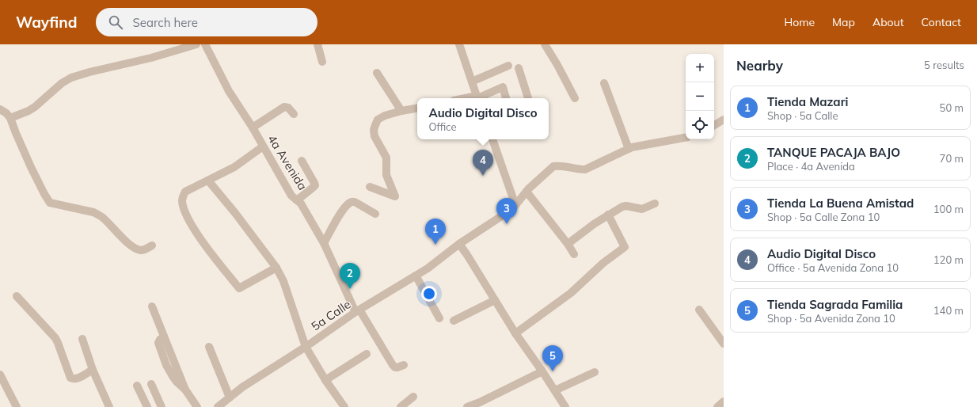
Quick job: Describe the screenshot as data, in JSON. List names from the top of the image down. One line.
{"streets":{"street":["4a Avenida","5a Calle"]},"crossings":[["4a Avenida","5a Calle"]],"page":{"header":"Wayfind","search":"Search here","nav":["Home","Map","About","Contact"],"heading":["Nearby","5 results"],"map_buttons":["+","−"],"list":[{"mark":"1","name":"Tienda Mazari","note":"Shop · 5a Calle","value":"50 m"},{"mark":"2","name":"TANQUE PACAJA BAJO","note":"Place · 4a Avenida","value":"70 m"},{"mark":"3","name":"Tienda La Buena Amistad","note":"Shop · 5a Calle Zona 10","value":"100 m"},{"mark":"4","name":"Audio Digital Disco","note":"Office · 5a Avenida Zona 10","value":"120 m"},{"mark":"5","name":"Tienda Sagrada Familia","note":"Shop · 5a Avenida Zona 10","value":"140 m"}],"popup":["Audio Digital Disco","Office"],"pins":["4","3","1","2","5"]}}
